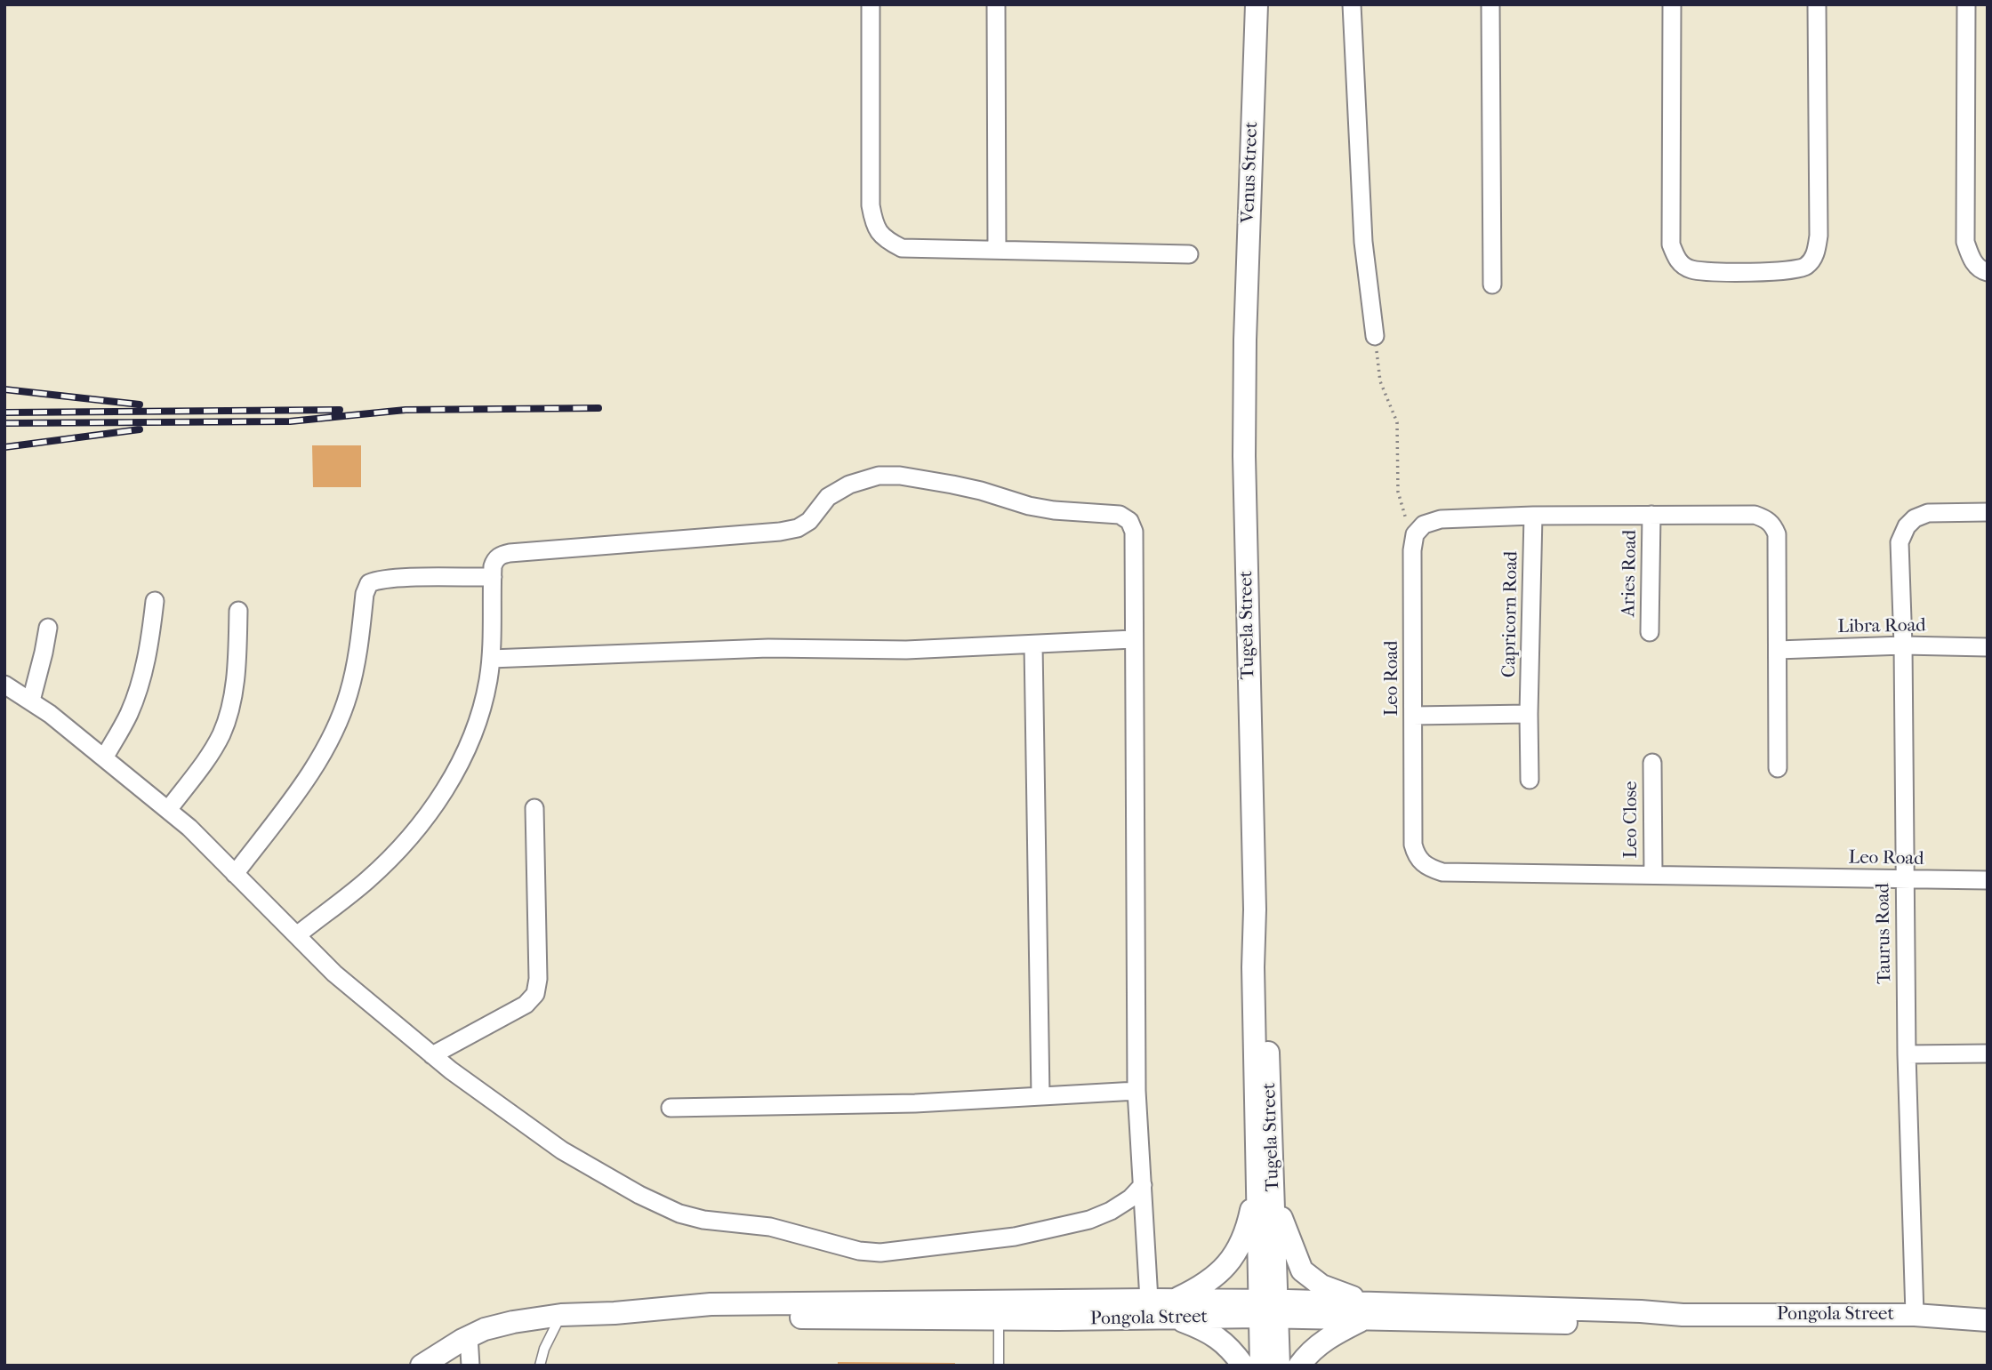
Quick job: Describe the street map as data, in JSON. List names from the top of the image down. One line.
{"streets":{"street":["Venus Street","Aries Road","Capricorn Road","Tugela Street","Libra Road","Leo Road","Leo Close","Taurus Road","Pongola Street"]},"crossings":[["Venus Street","Tugela Street"],["Tugela Street","Pongola Street"],["Libra Road","Taurus Road"],["Leo Road","Leo Close"],["Leo Road","Taurus Road"],["Taurus Road","Pongola Street"]]}
